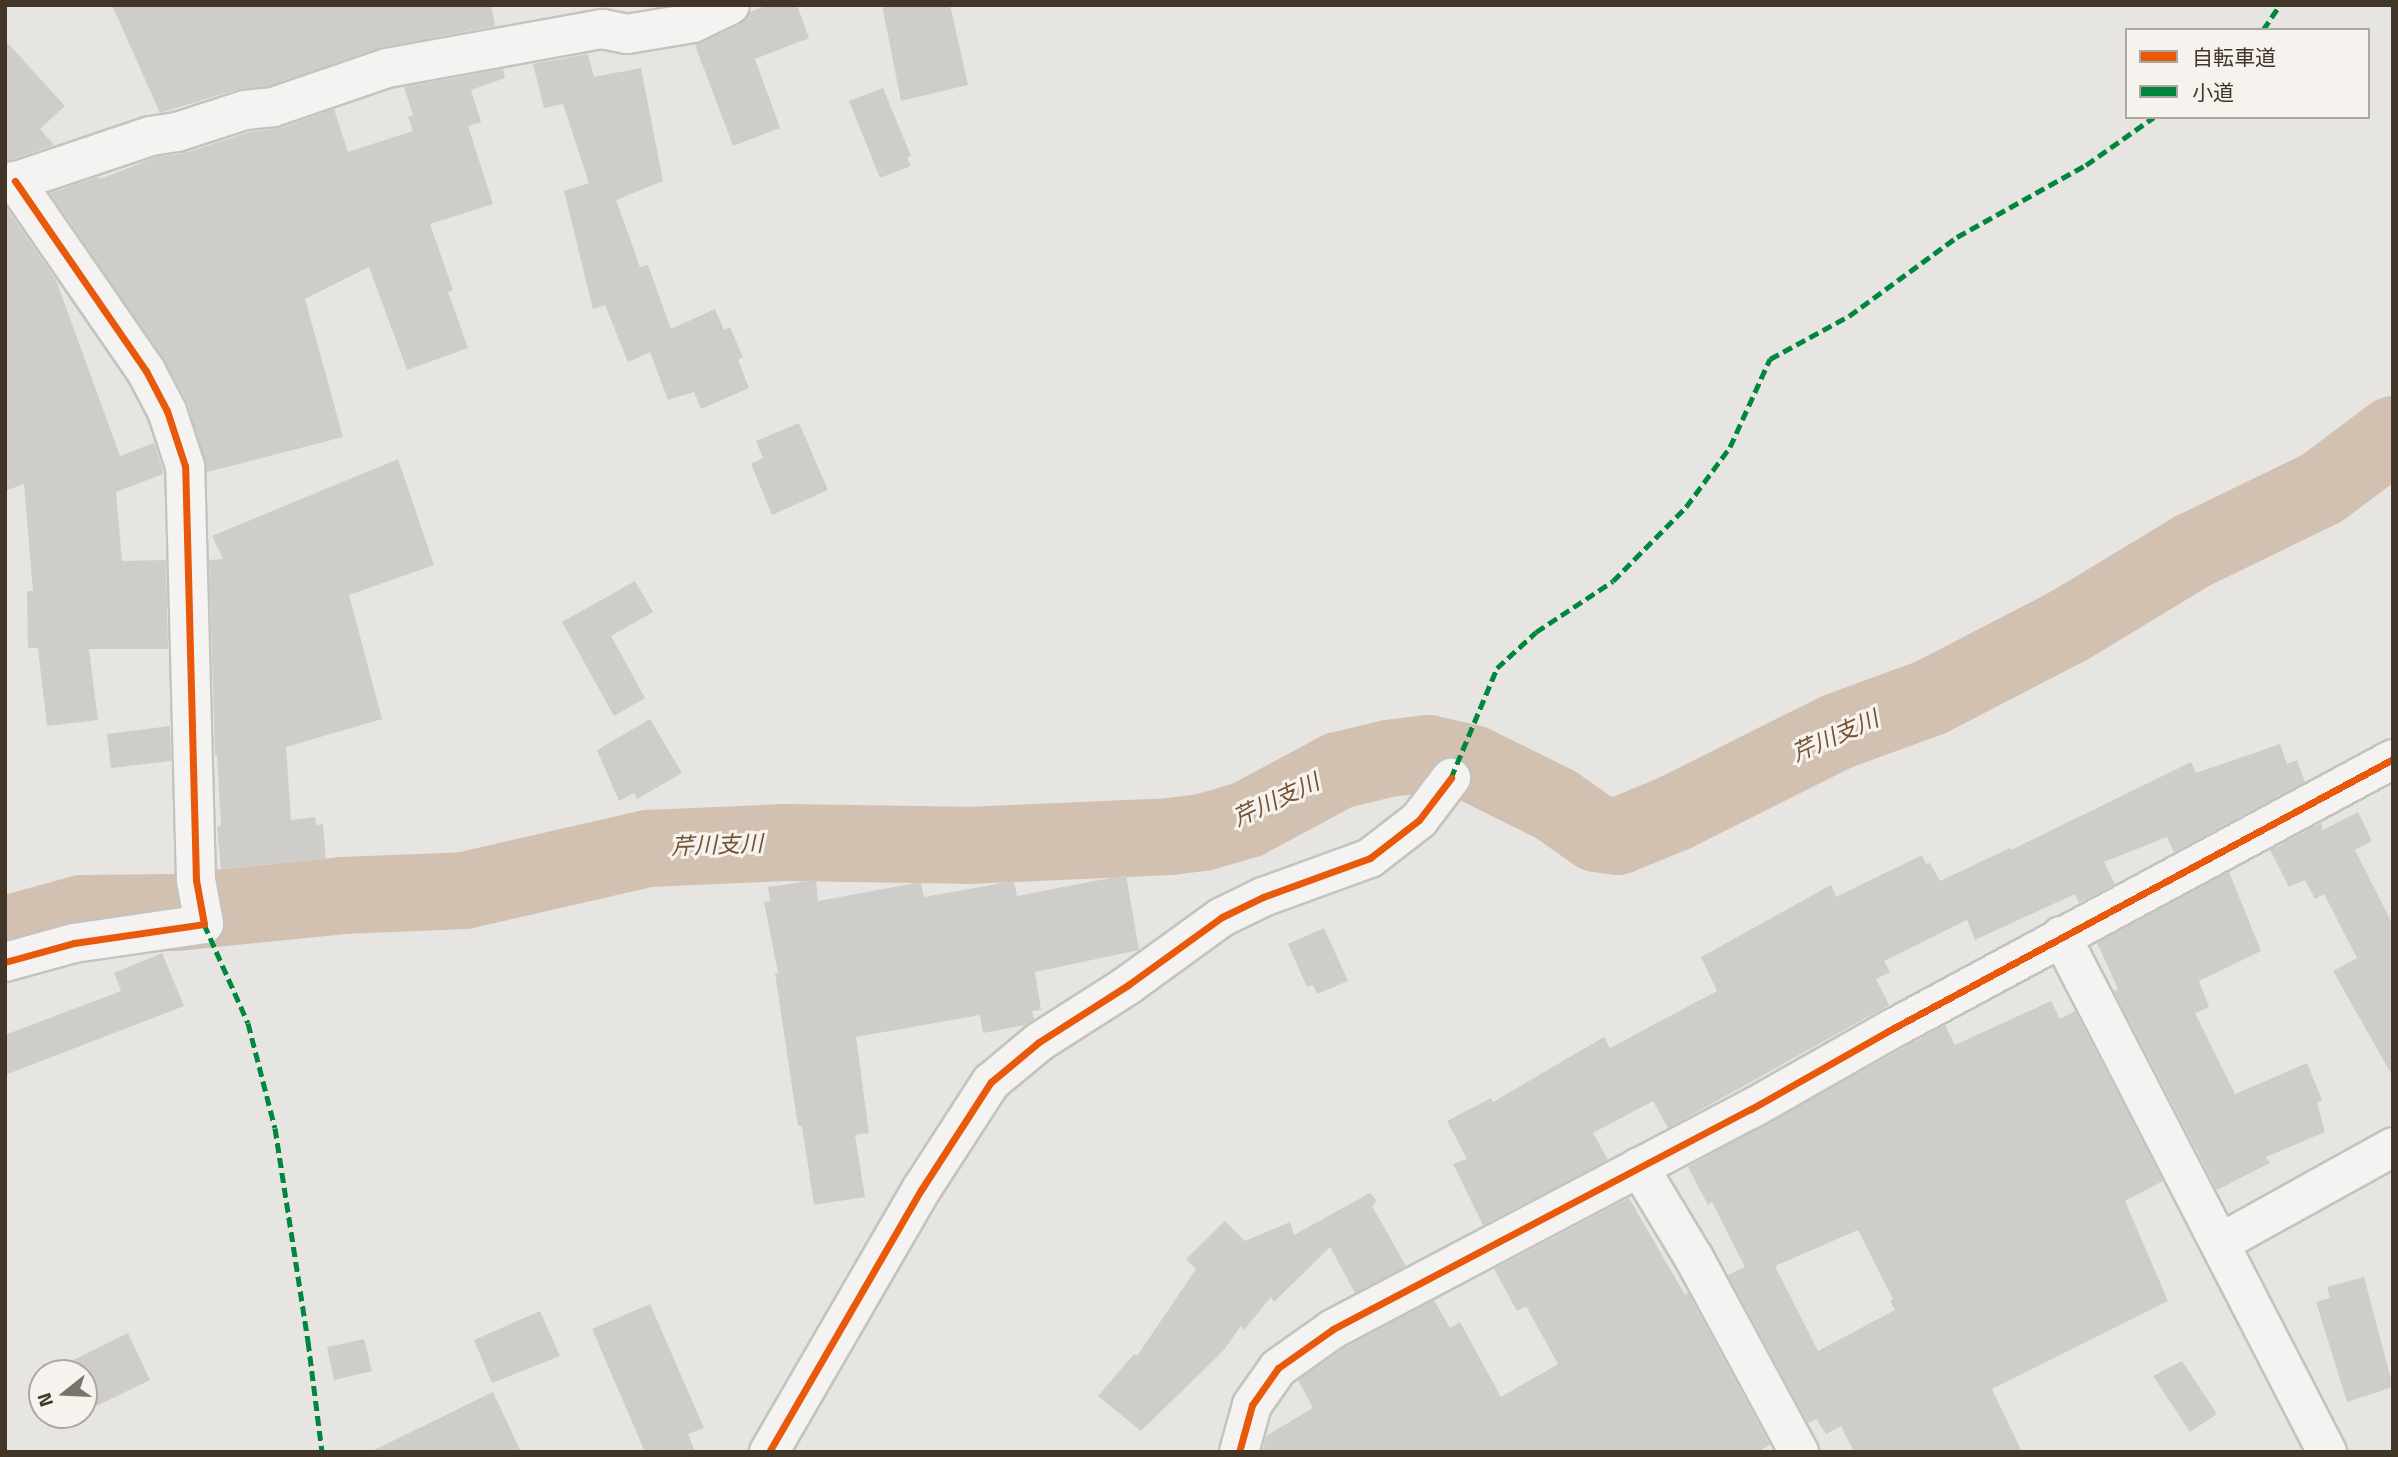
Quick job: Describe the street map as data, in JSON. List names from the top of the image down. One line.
{"water":["芹川支川"],"legend":["自転車道","小道"],"north":"left"}
